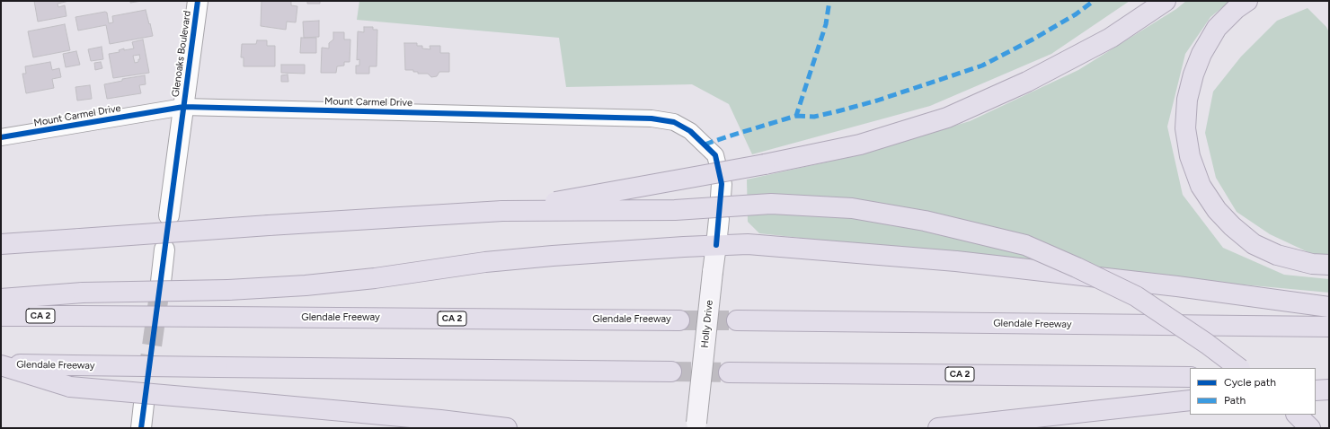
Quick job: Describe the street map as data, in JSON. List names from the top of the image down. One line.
{"streets":{"highway":["CA 2","Glendale Freeway"],"main road":["Holly Drive"],"street":["Glenoaks Boulevard","Mount Carmel Drive"]},"crossings":[["Glenoaks Boulevard","Mount Carmel Drive"]],"legend":["Cycle path","Path"]}
